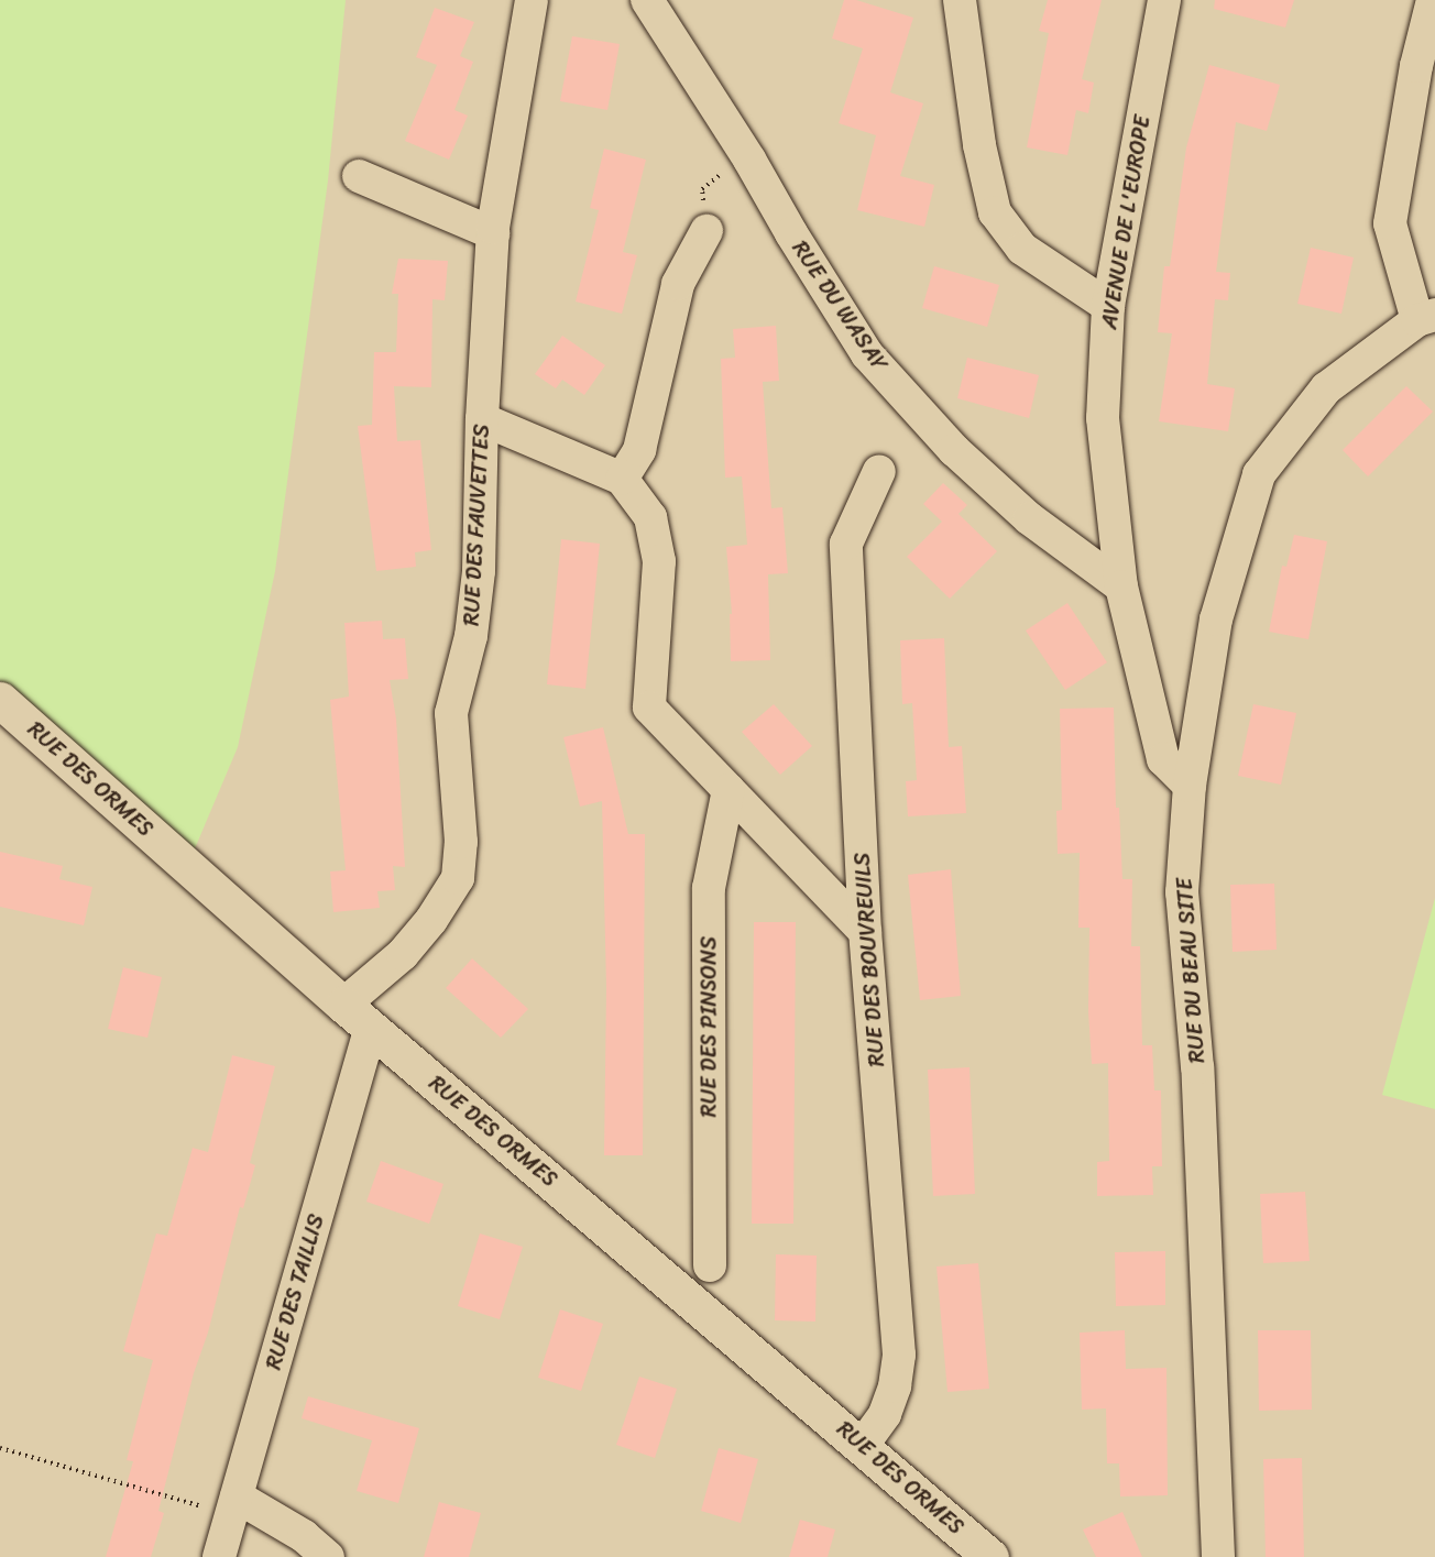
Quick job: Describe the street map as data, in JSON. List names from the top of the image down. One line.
{"streets":{"street":["AVENUE DE L'EUROPE","RUE DU WASAY","RUE DES FAUVETTES","RUE DES ORMES","RUE DES BOUVREUILS","RUE DU BEAU SITE","RUE DES PINSONS","RUE DES TAILLIS"]},"crossings":[["AVENUE DE L'EUROPE","RUE DU WASAY"],["AVENUE DE L'EUROPE","RUE DU BEAU SITE"],["RUE DES FAUVETTES","RUE DES ORMES"],["RUE DES FAUVETTES","RUE DES TAILLIS"],["RUE DES ORMES","RUE DES BOUVREUILS"],["RUE DES ORMES","RUE DES TAILLIS"]]}
